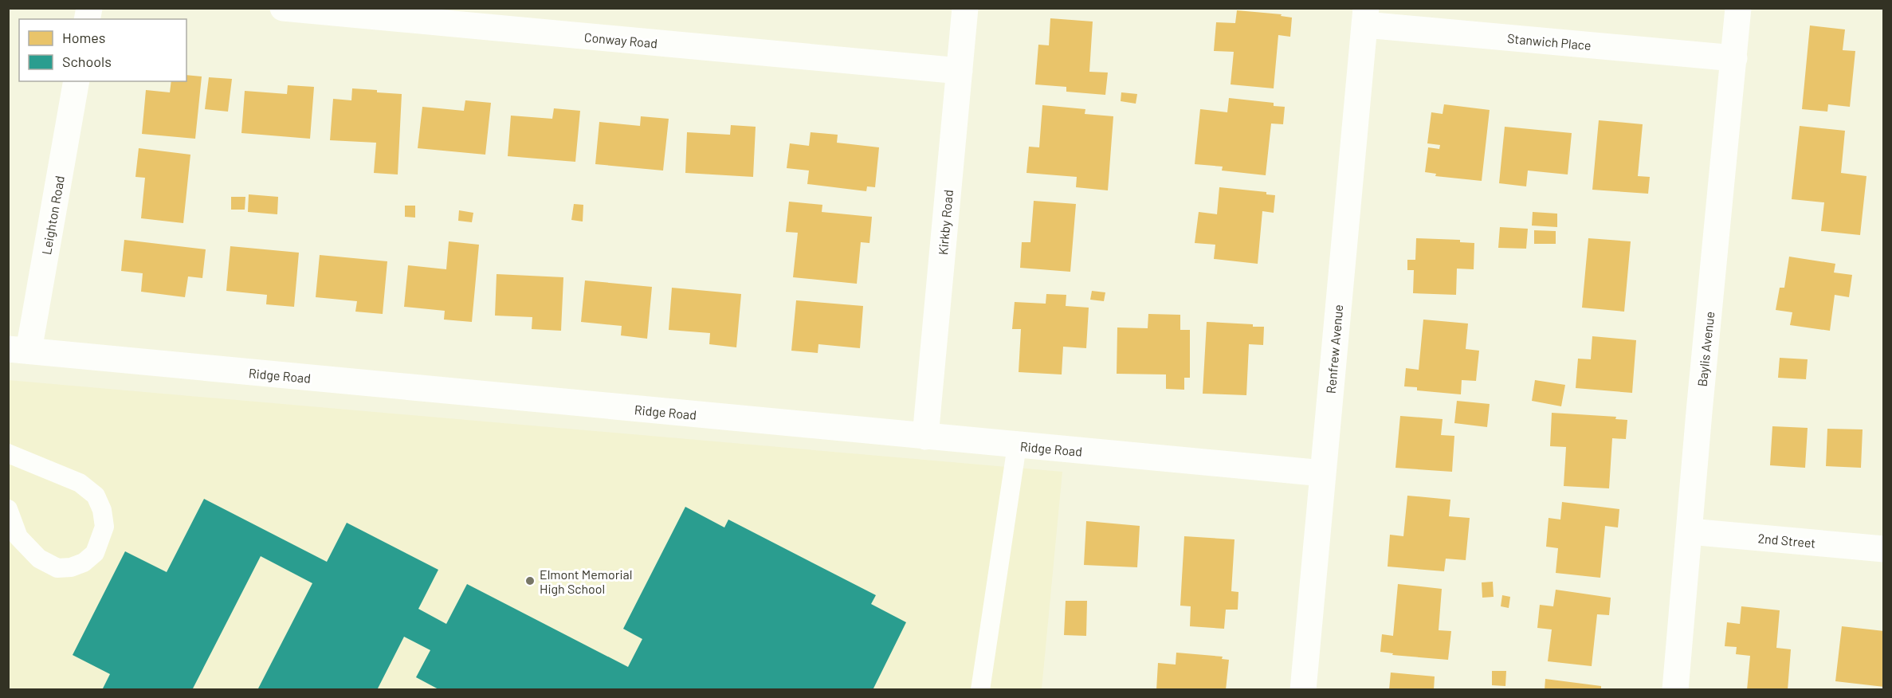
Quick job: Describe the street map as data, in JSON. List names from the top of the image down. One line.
{"streets":{"street":["Conway Road","Stanwich Place","Leighton Road","Kirkby Road","Renfrew Avenue","Baylis Avenue","Ridge Road","2nd Street"]},"crossings":[["Conway Road","Kirkby Road"],["Stanwich Place","Renfrew Avenue"],["Stanwich Place","Baylis Avenue"],["Leighton Road","Ridge Road"],["Kirkby Road","Ridge Road"],["Renfrew Avenue","Ridge Road"],["Baylis Avenue","2nd Street"]],"places":["Elmont Memorial High School"],"legend":["Homes","Schools"]}
